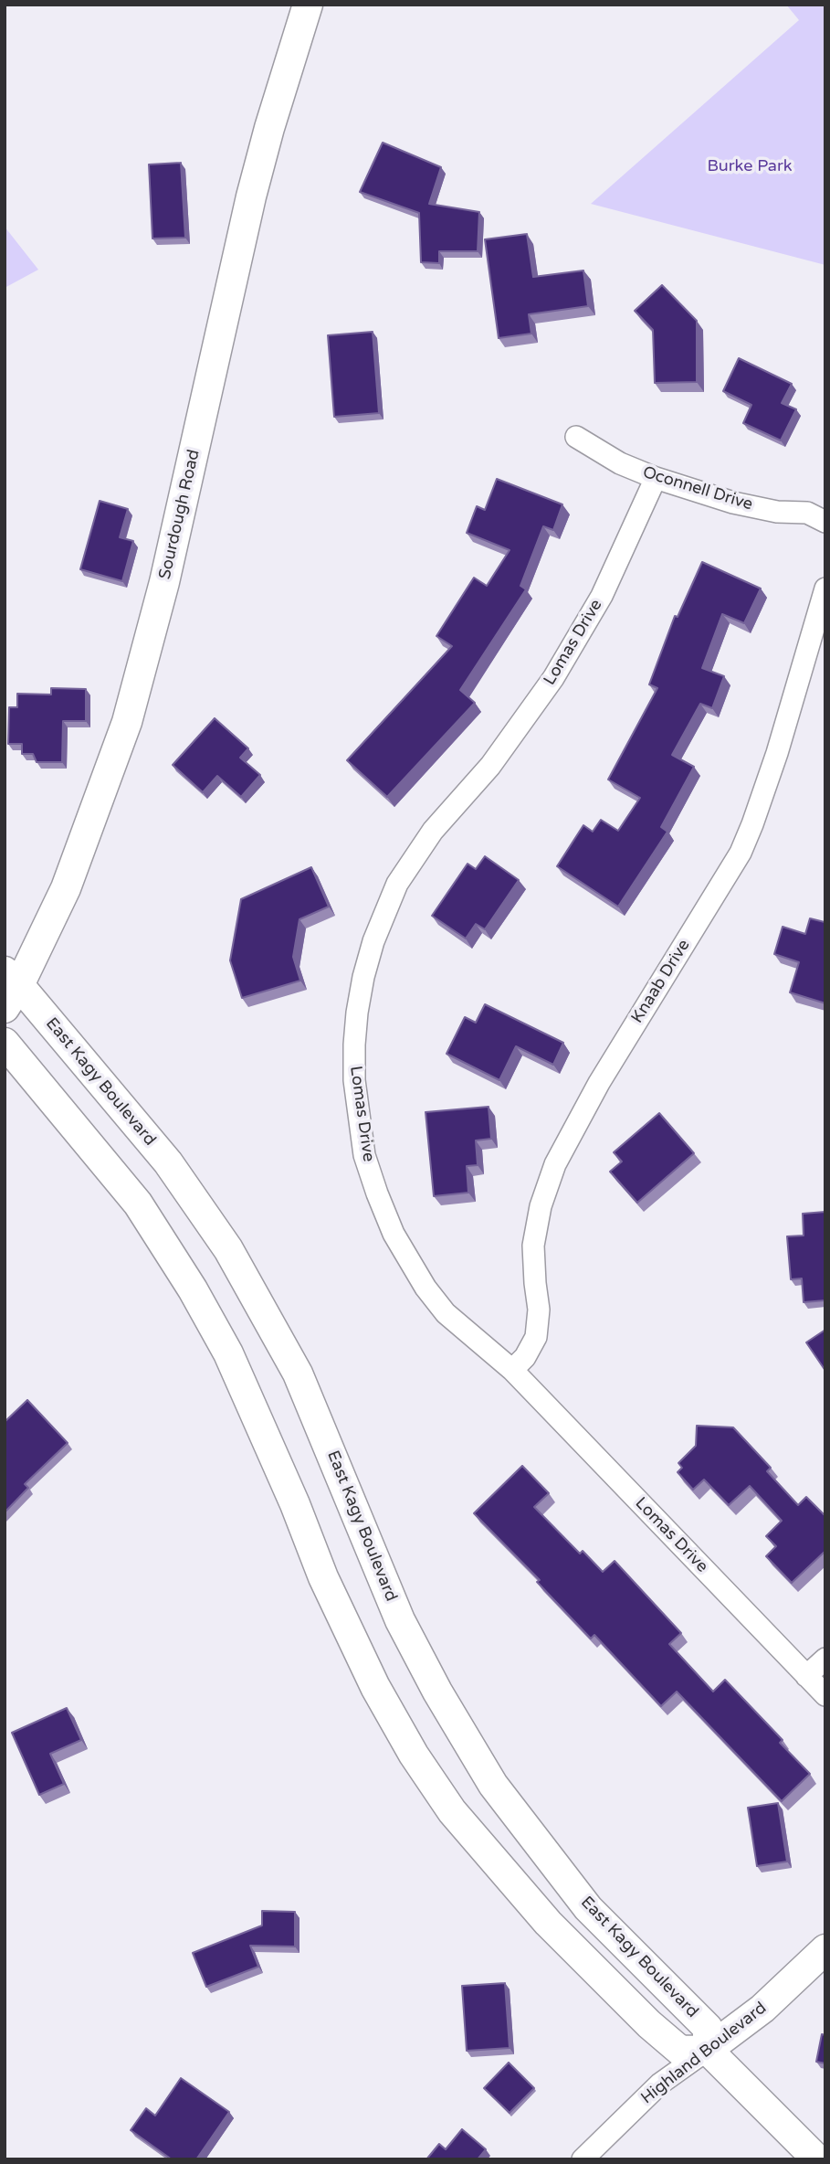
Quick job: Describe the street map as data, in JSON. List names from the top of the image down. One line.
{"streets":{"main road":["Sourdough Road","East Kagy Boulevard","Highland Boulevard"],"street":["Oconnell Drive","Lomas Drive","Knaab Drive"]},"crossings":[["Oconnell Drive","Lomas Drive"],["Sourdough Road","East Kagy Boulevard"],["Lomas Drive","Knaab Drive"],["East Kagy Boulevard","Highland Boulevard"]],"parks":["Burke Park"]}
